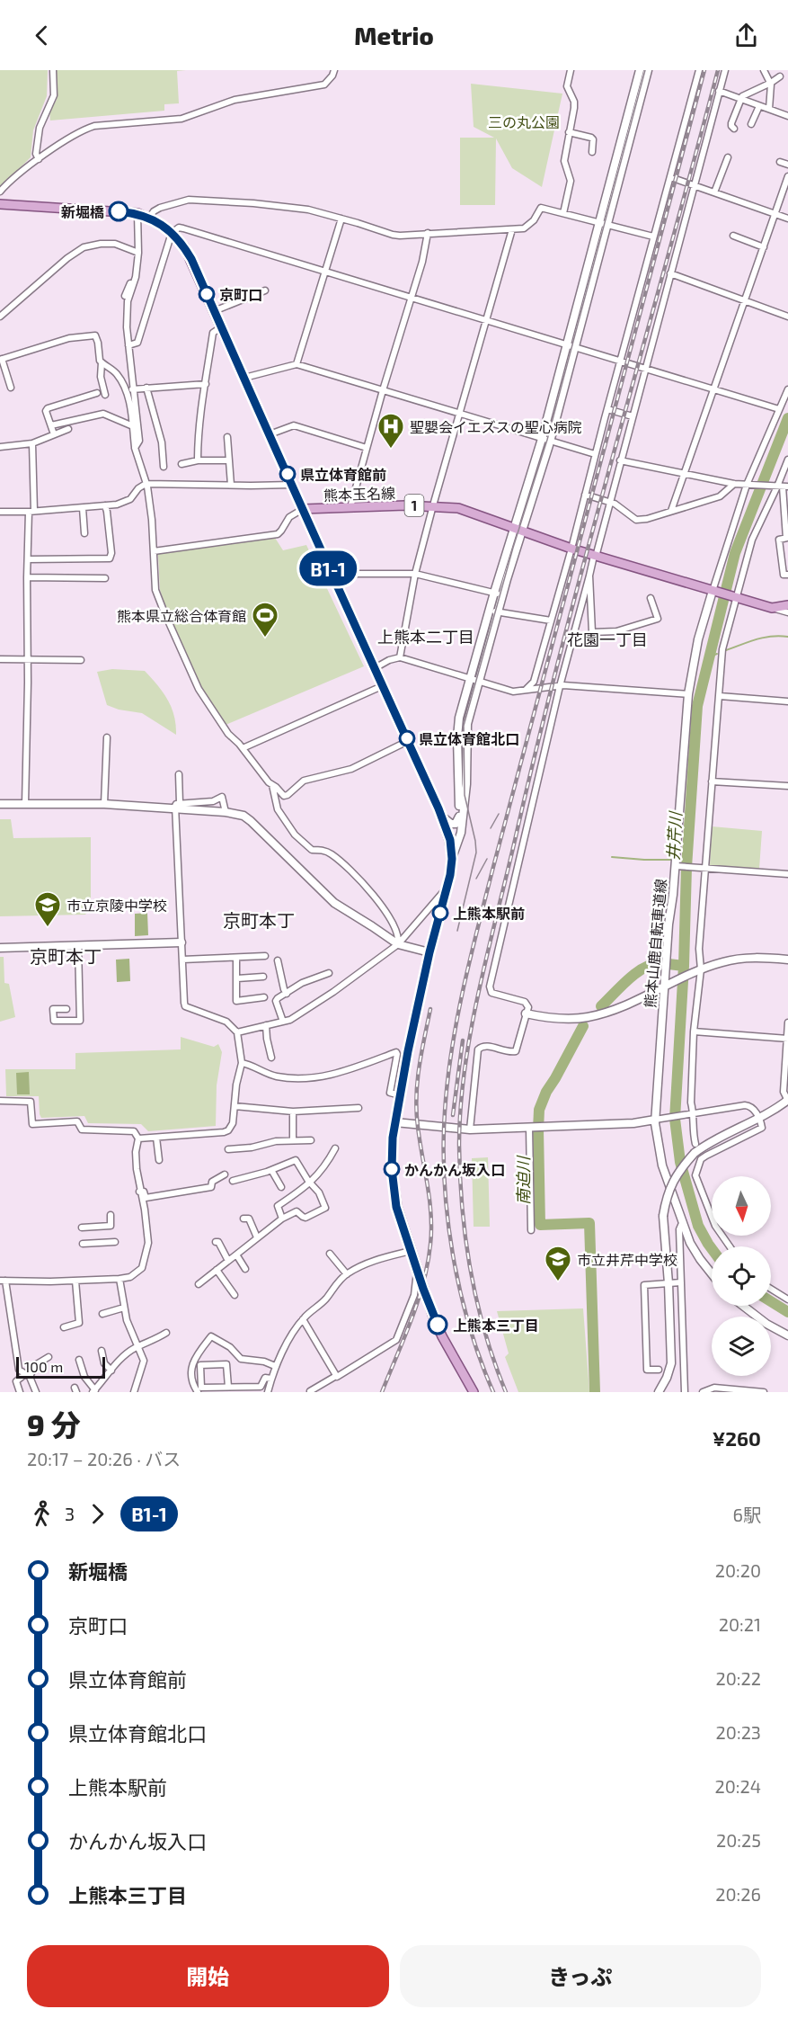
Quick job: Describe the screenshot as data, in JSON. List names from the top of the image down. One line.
{"streets":{"main road":["熊本玉名線","1"],"street":["熊本山鹿自転車道線"]},"crossings":[["熊本玉名線","熊本山鹿自転車道線"]],"districts":["上熊本二丁目","花園一丁目","京町本丁","京町本丁"],"water":["井芹川","南迫川"],"parks":["三の丸公園"],"places":{"other":["新堀橋","京町口","県立体育館前","県立体育館北口","上熊本駅前","かんかん坂入口","上熊本三丁目"],"hospital":["聖嬰会イエズスの聖心病院"],"sports":["熊本県立総合体育館"],"school or university":["市立京陵中学校","市立井芹中学校"]},"lines":["bus line B1-1"],"scale_bar":"100 m","north":"bottom","page":{"header":"Metrio","on_map":"B1-1","scale":"100 m","heading":["9 分","20:17 – 20:26 · バス","¥260"],"legs":["3","B1-1","6駅"],"list":[{"name":"新堀橋","value":"20:20"},{"name":"京町口","value":"20:21"},{"name":"県立体育館前","value":"20:22"},{"name":"県立体育館北口","value":"20:23"},{"name":"上熊本駅前","value":"20:24"},{"name":"かんかん坂入口","value":"20:25"},{"name":"上熊本三丁目","value":"20:26"}],"buttons":["開始","きっぷ"]}}
